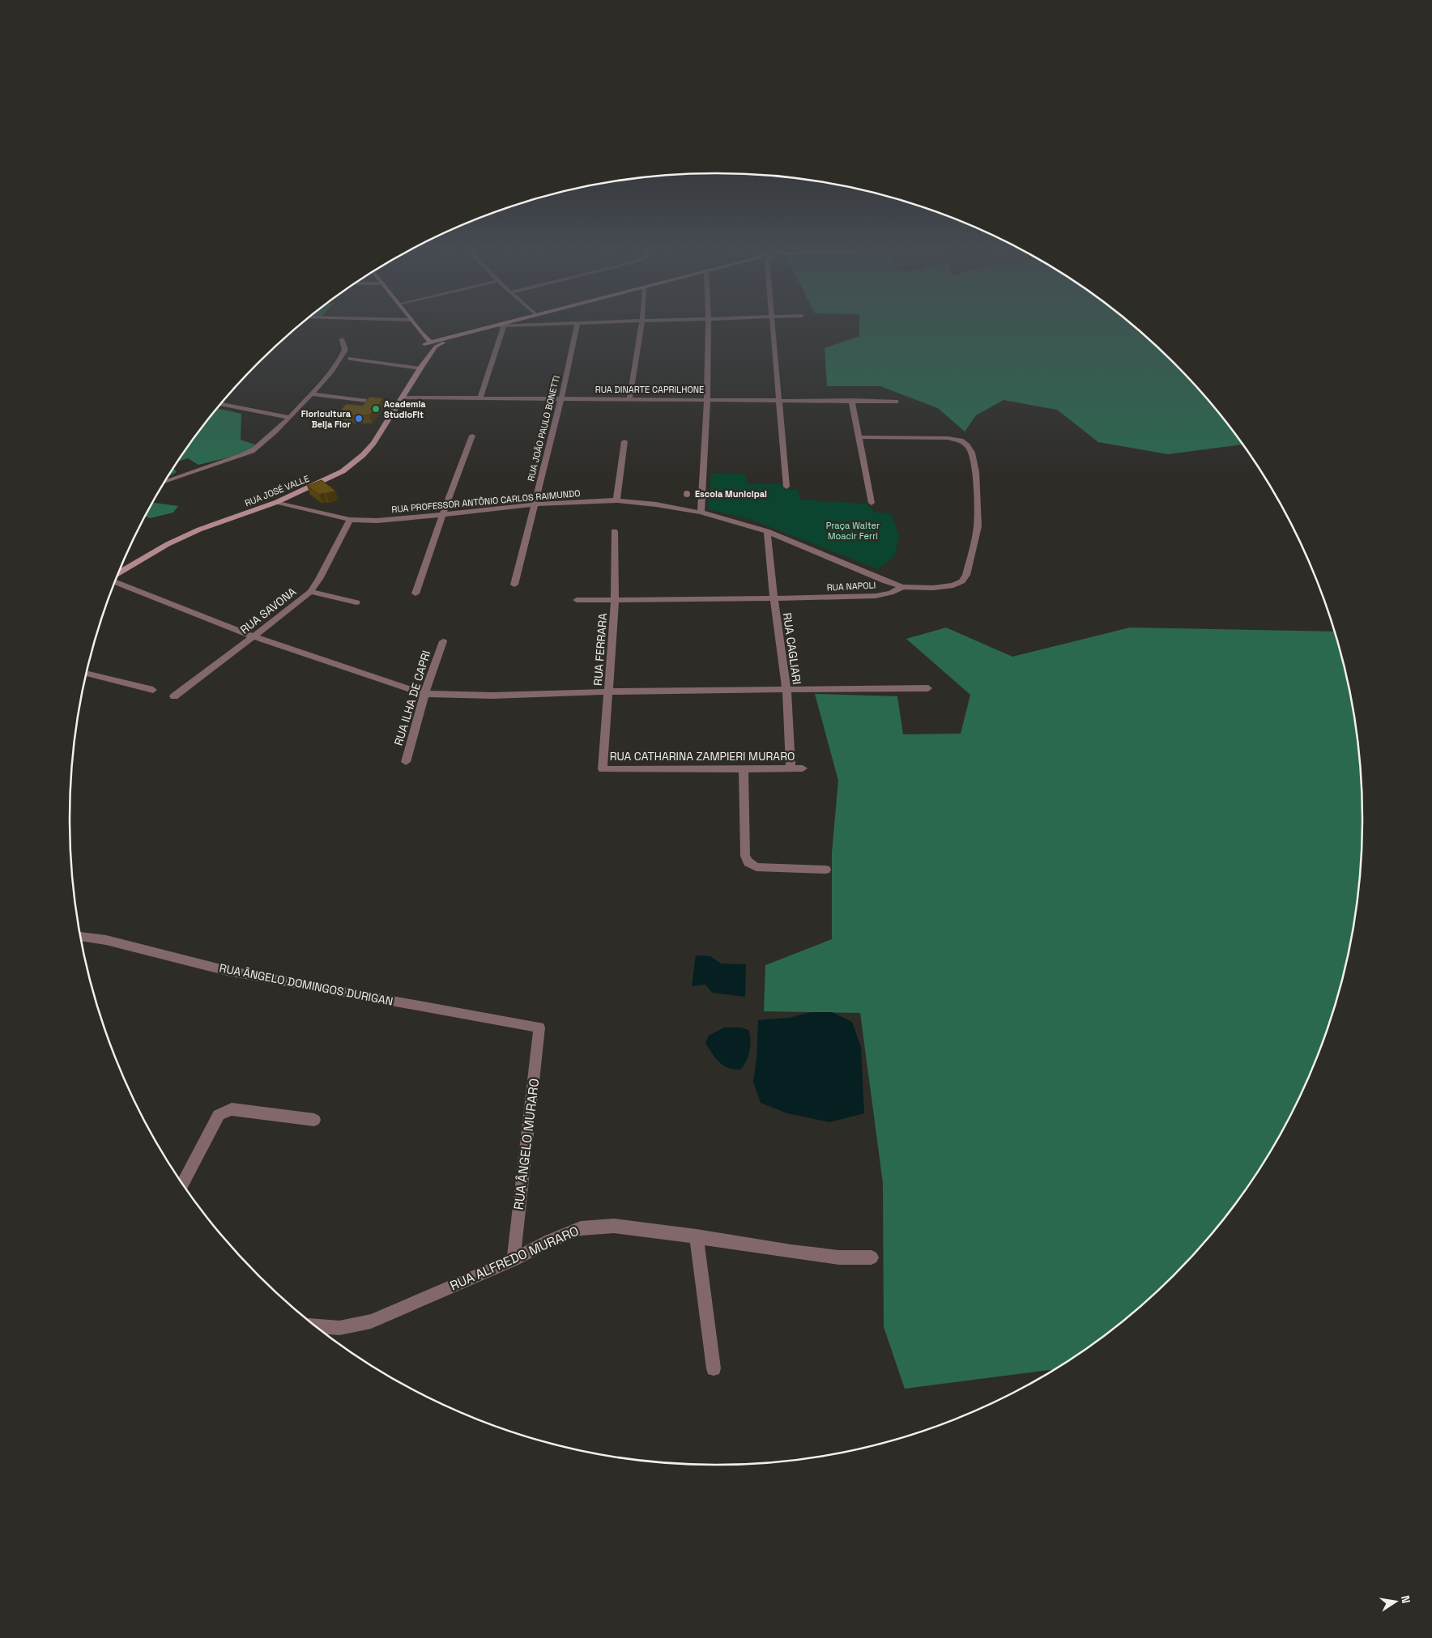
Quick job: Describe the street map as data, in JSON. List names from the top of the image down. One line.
{"streets":{"street":["RUA DINARTE CAPRILHONE","RUA JOÃO PAULO BONETTI","RUA JOSÉ VALLE","RUA PROFESSOR ANTÔNIO CARLOS RAIMUNDO","RUA NAPOLI","RUA SAVONA","RUA CAGLIARI","RUA FERRARA","RUA ILHA DE CAPRI","RUA CATHARINA ZAMPIERI MURARO","RUA ÂNGELO DOMINGOS DURIGAN","RUA ÂNGELO MURARO","RUA ALFREDO MURARO"]},"crossings":[["RUA DINARTE CAPRILHONE","RUA JOÃO PAULO BONETTI"],["RUA DINARTE CAPRILHONE","RUA JOSÉ VALLE"],["RUA JOÃO PAULO BONETTI","RUA PROFESSOR ANTÔNIO CARLOS RAIMUNDO"],["RUA JOSÉ VALLE","RUA PROFESSOR ANTÔNIO CARLOS RAIMUNDO"],["RUA PROFESSOR ANTÔNIO CARLOS RAIMUNDO","RUA NAPOLI"],["RUA PROFESSOR ANTÔNIO CARLOS RAIMUNDO","RUA SAVONA"],["RUA PROFESSOR ANTÔNIO CARLOS RAIMUNDO","RUA CAGLIARI"],["RUA NAPOLI","RUA CAGLIARI"],["RUA NAPOLI","RUA FERRARA"],["RUA CAGLIARI","RUA CATHARINA ZAMPIERI MURARO"],["RUA FERRARA","RUA CATHARINA ZAMPIERI MURARO"],["RUA ÂNGELO DOMINGOS DURIGAN","RUA ÂNGELO MURARO"],["RUA ÂNGELO MURARO","RUA ALFREDO MURARO"]],"parks":["Praça Walter Moacir Ferri"],"places":["Academia StudioFit","Floricultura Beija Flor","Escola Municipal"],"north":"right"}
